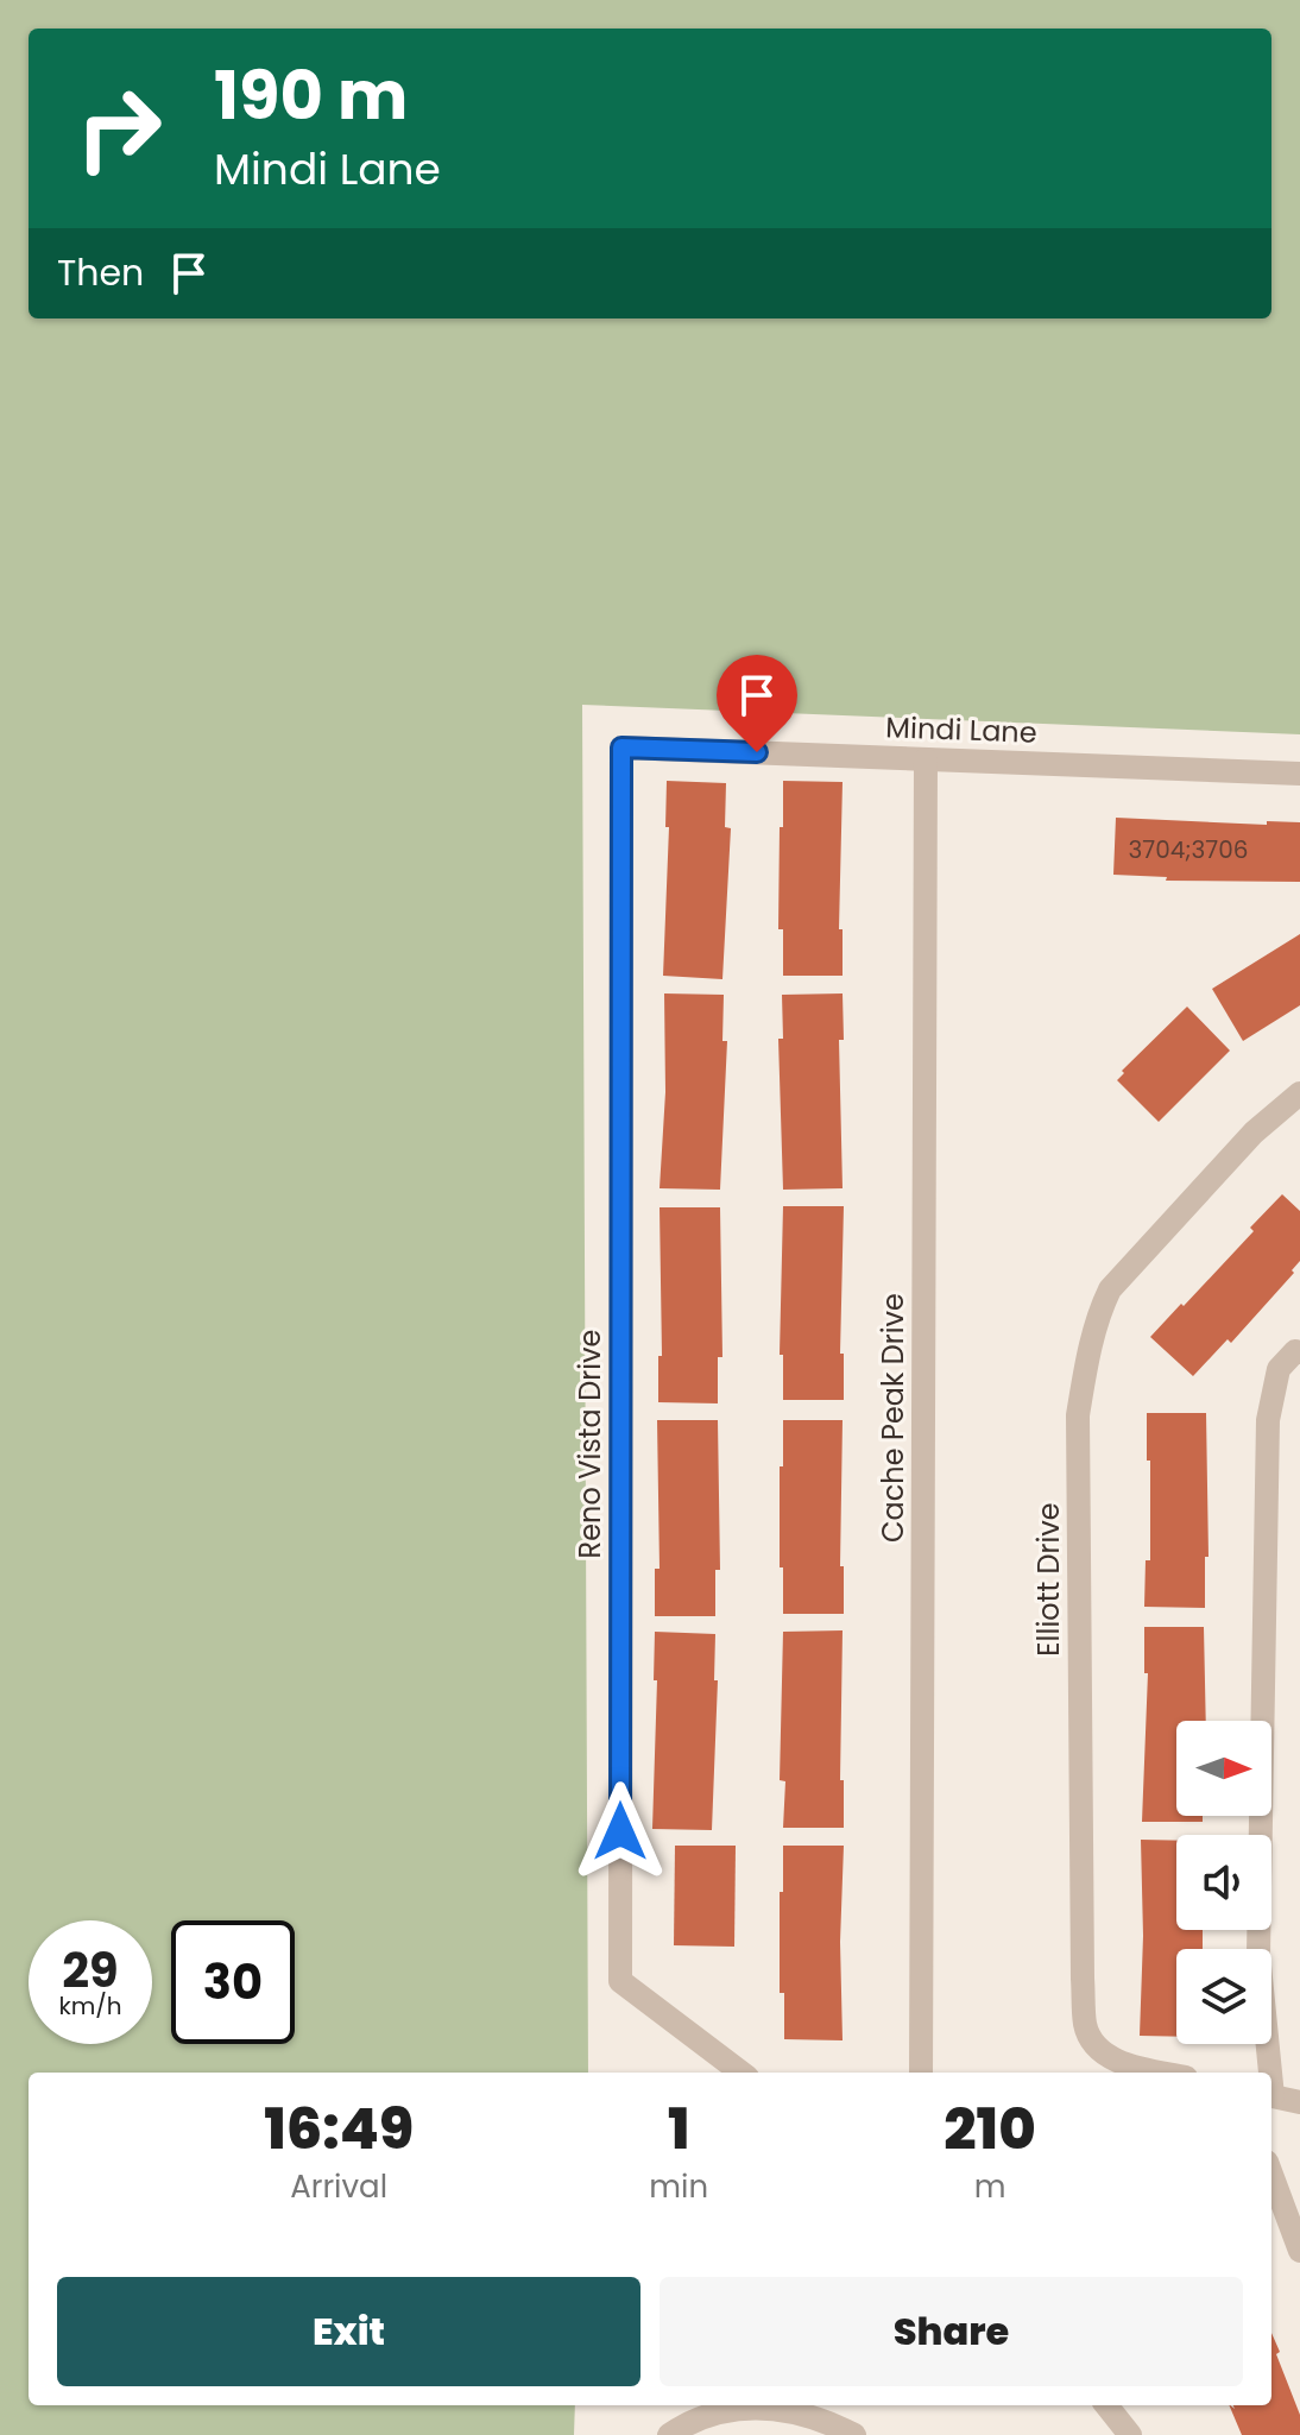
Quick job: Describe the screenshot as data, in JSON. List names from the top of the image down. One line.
{"streets":{"street":["Mindi Lane","Cache Peak Drive","Reno Vista Drive","Elliott Drive"]},"crossings":[["Mindi Lane","Cache Peak Drive"],["Mindi Lane","Reno Vista Drive"]],"house_numbers":["3704;3706"],"north":"right","page":{"turn":["190 m","Mindi Lane"],"then":"Then","speed":"29 km/h","limit":"30","eta":["16:49","Arrival","1","min","210","m"],"buttons":["Exit","Share"]}}
